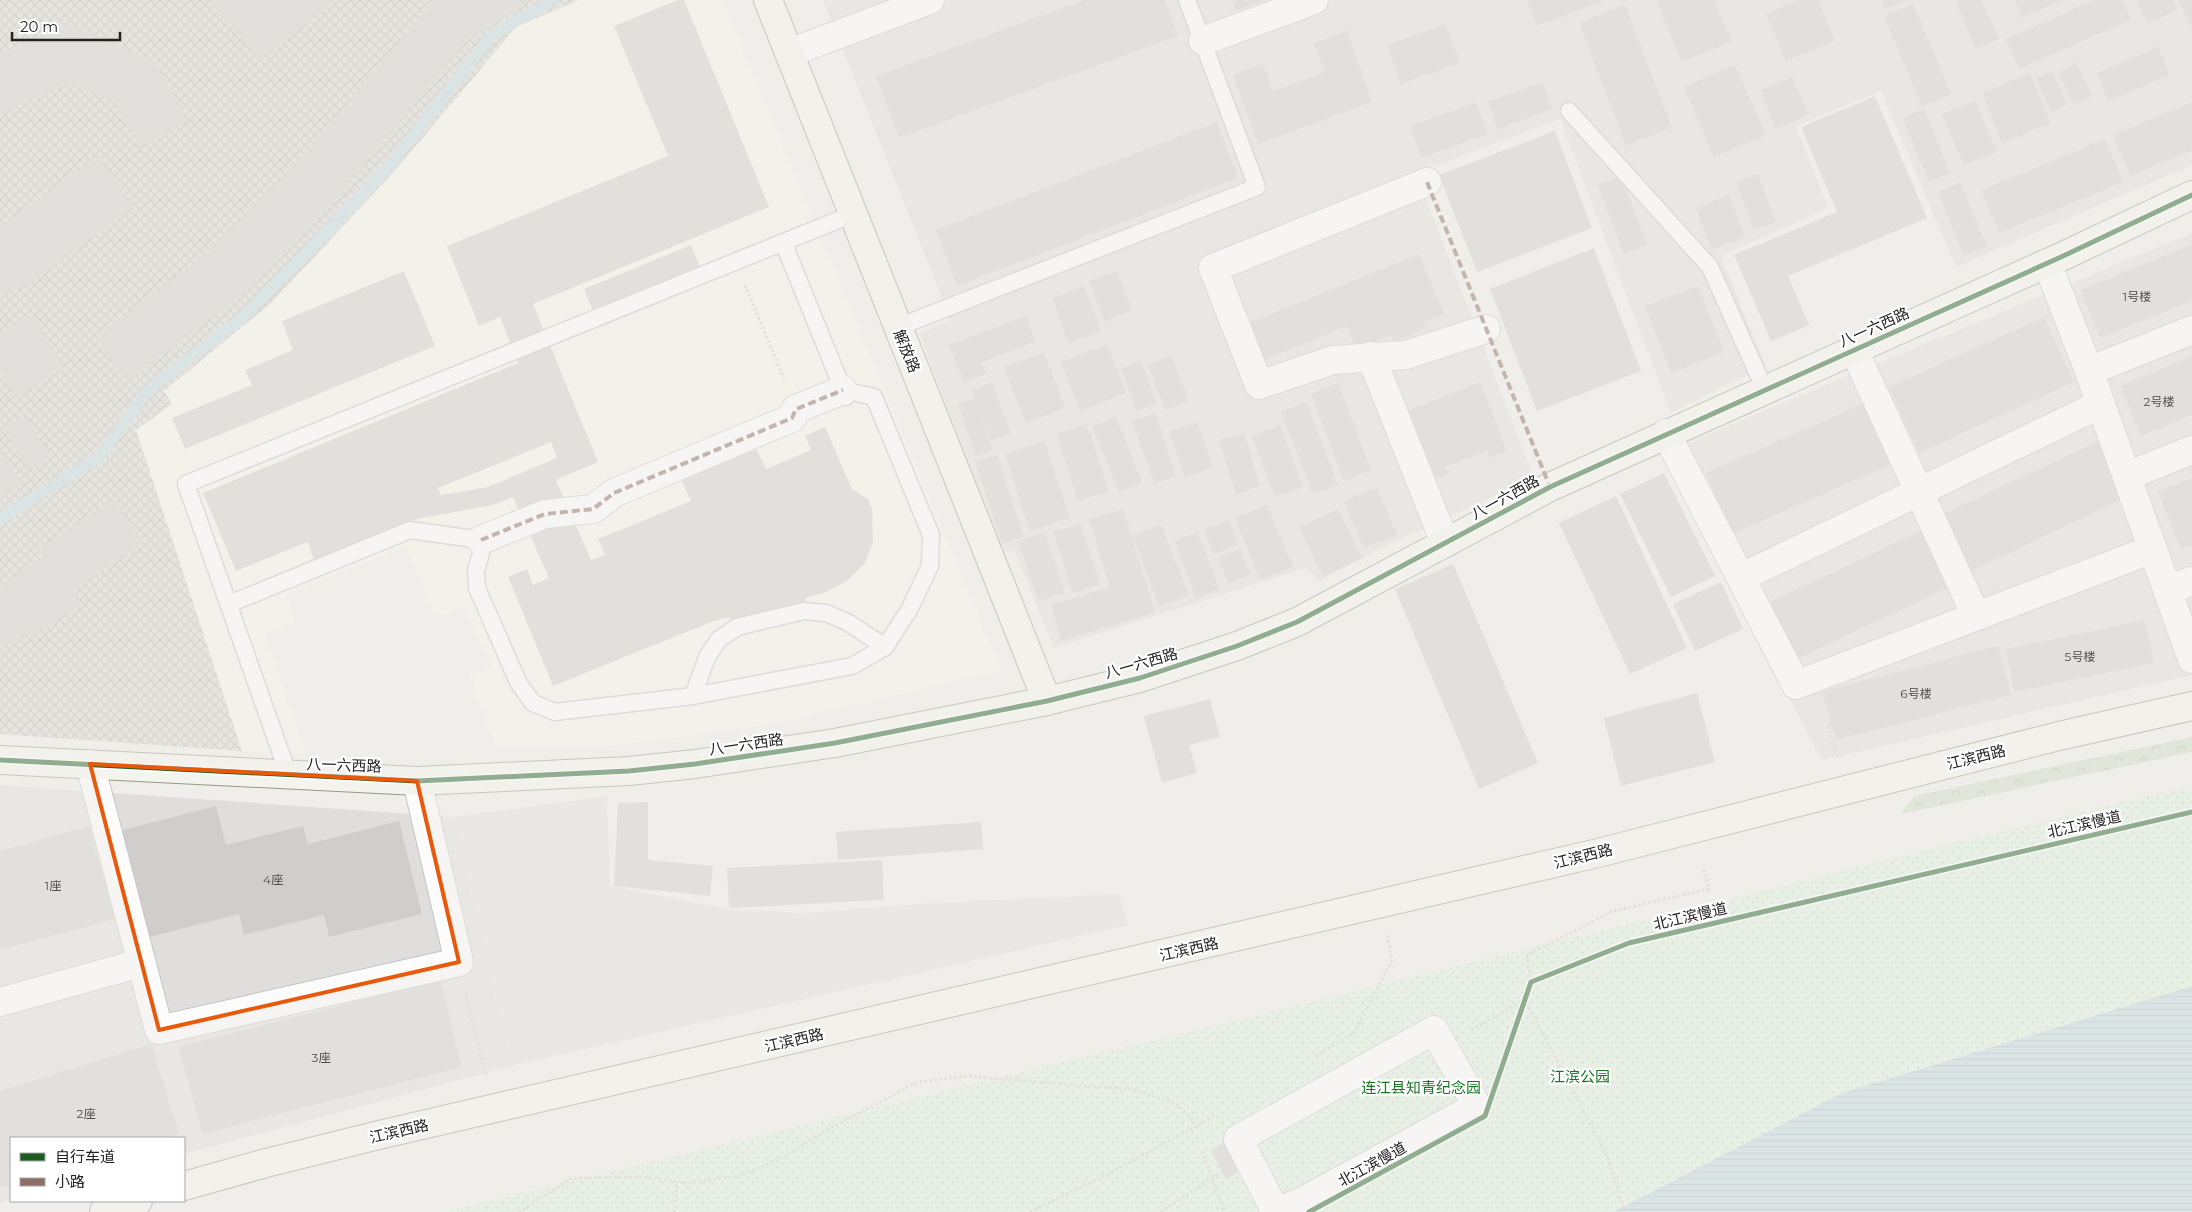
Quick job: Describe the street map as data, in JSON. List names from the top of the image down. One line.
{"streets":{"street":["八一六西路","解放路","江滨西路"],"cycle path":["北江滨慢道"]},"crossings":[["八一六西路","解放路"]],"parks":["江滨公园","连江县知青纪念园"],"house_numbers":["1号楼","2号楼","5号楼","6号楼","4座","1座","3座","2座"],"legend":["自行车道","小路"],"scale_bar":"20 m"}
